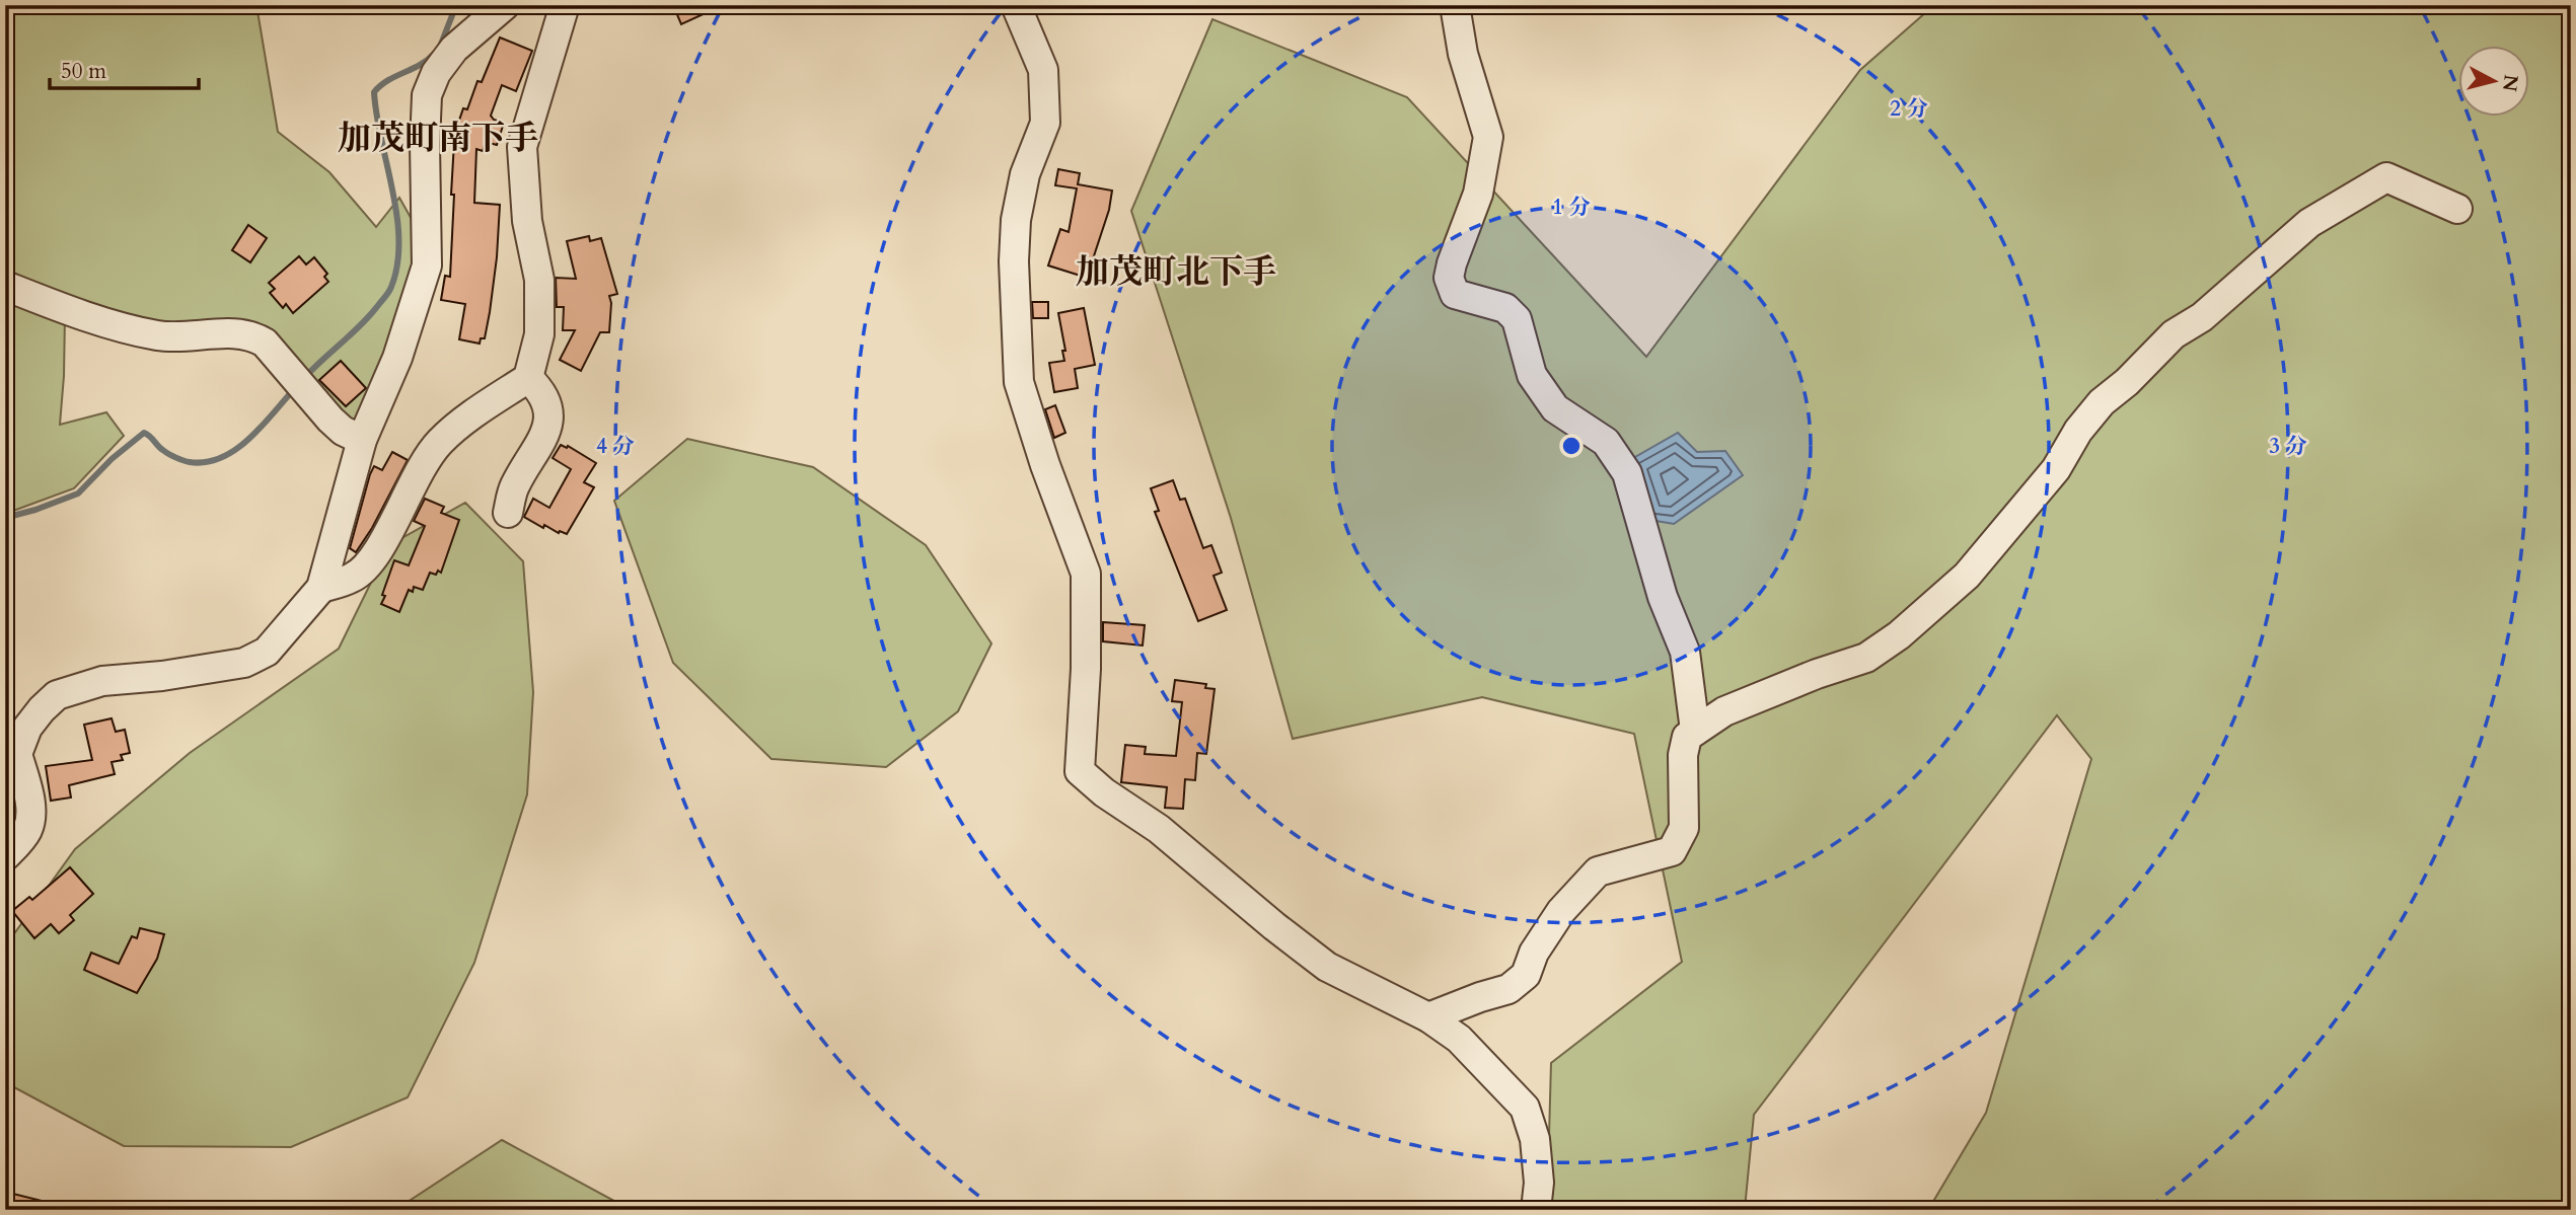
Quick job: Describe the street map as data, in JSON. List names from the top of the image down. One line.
{"districts":["加茂町南下手","加茂町北下手"],"scale_bar":"50 m","north":"right","rings":["2 分","1 分","3 分","4 分"]}
